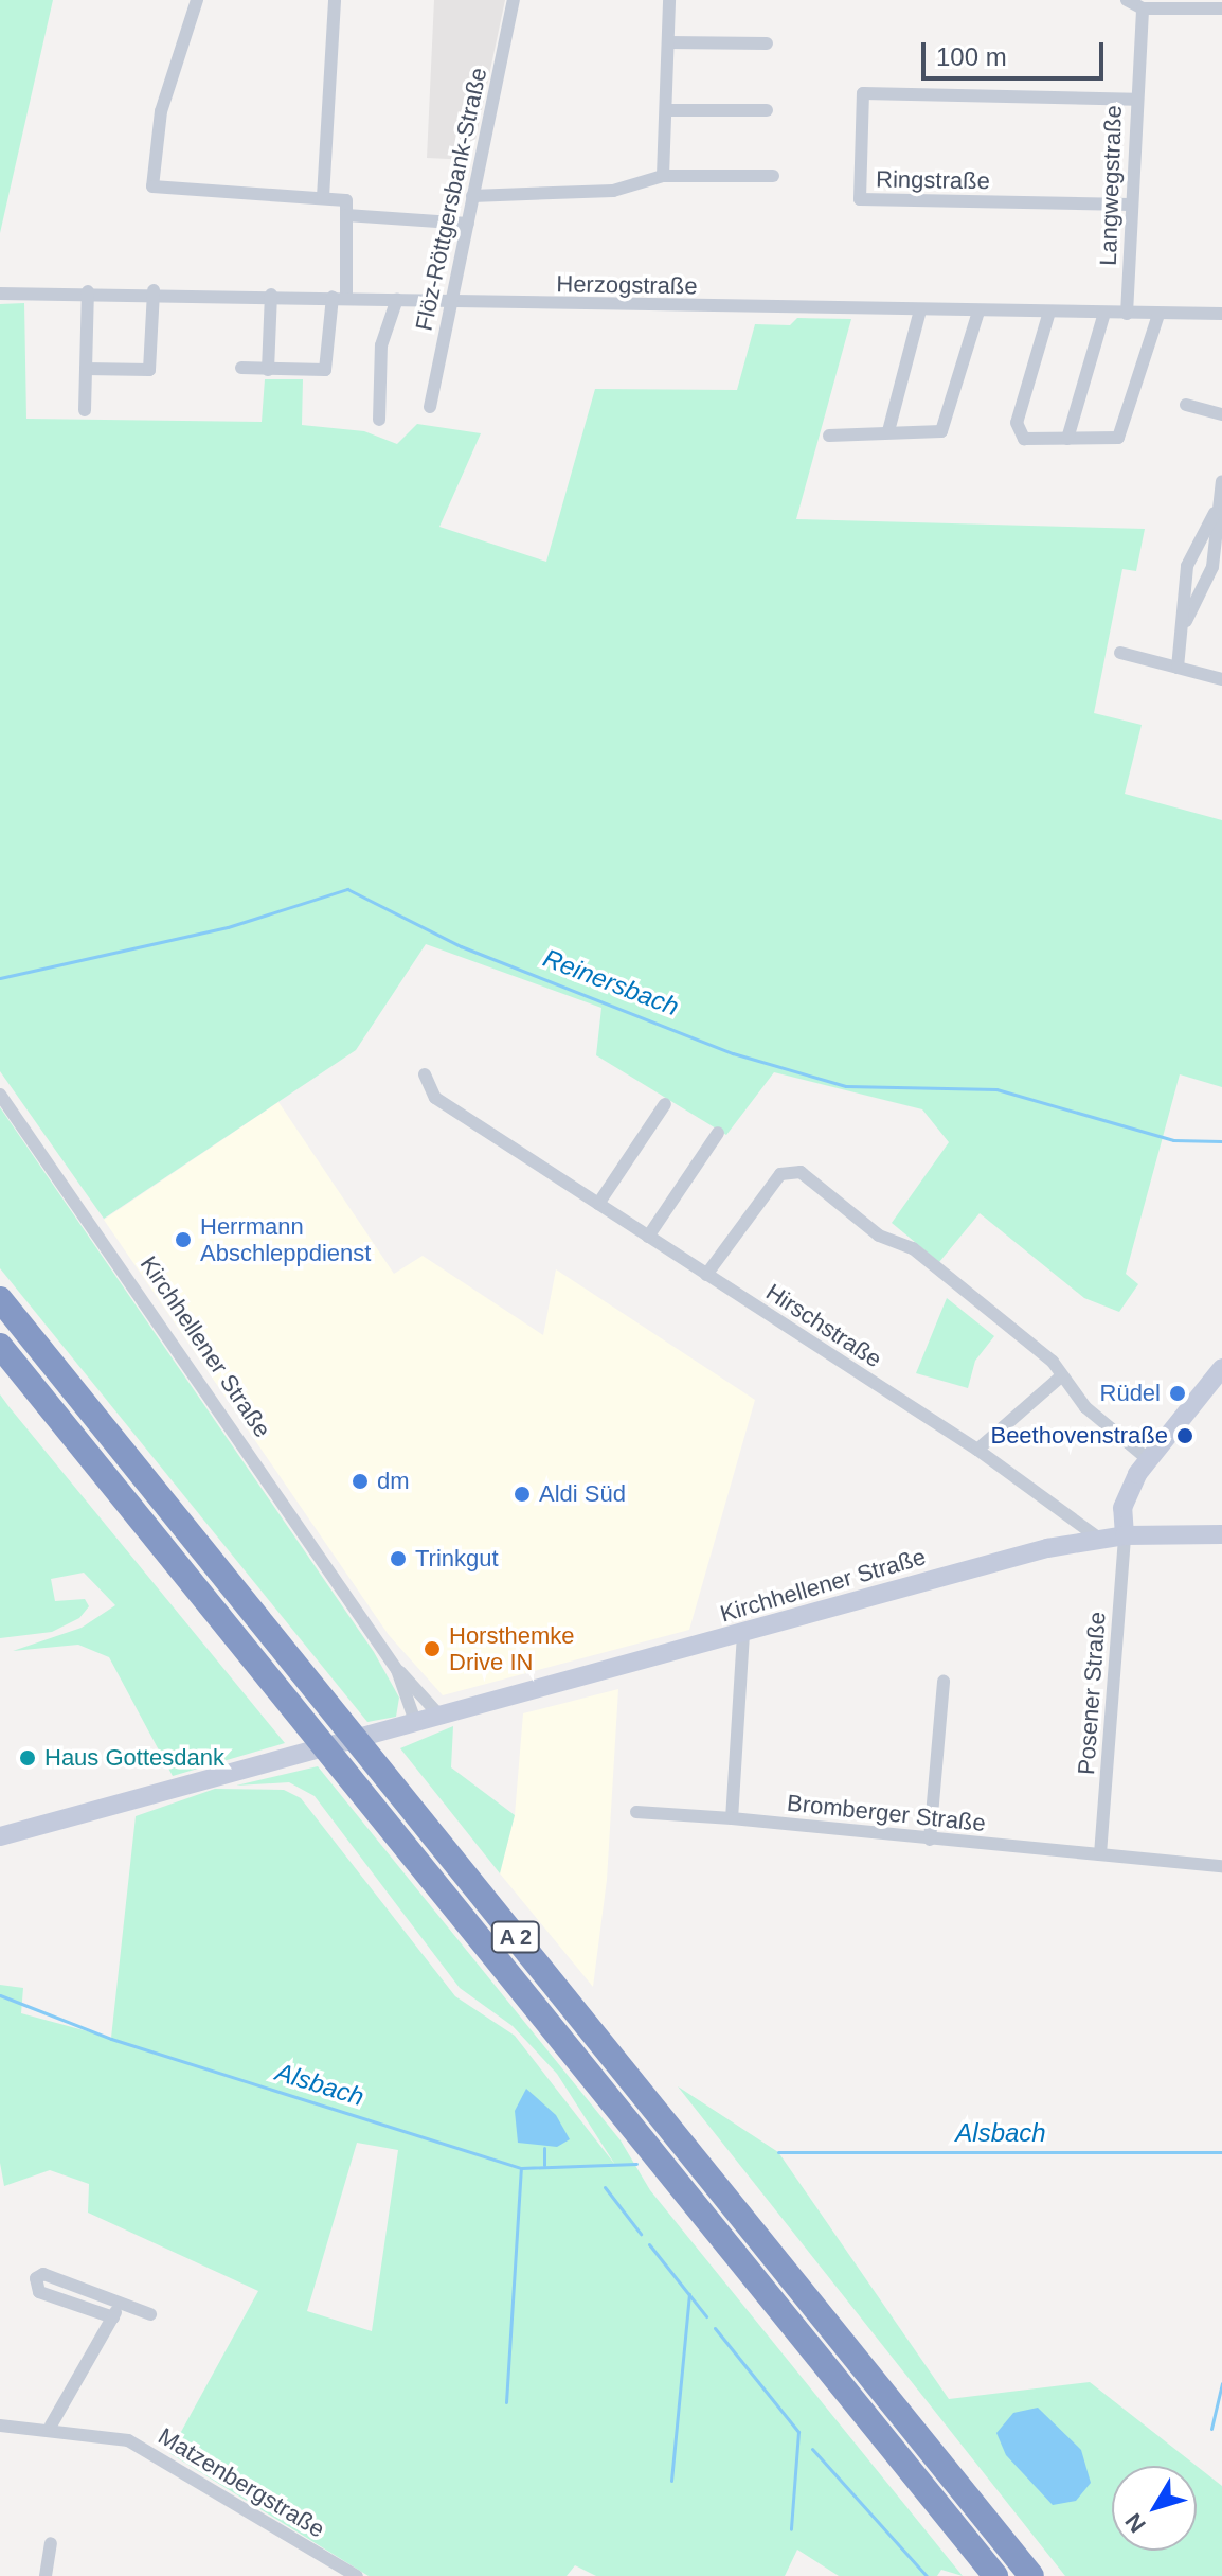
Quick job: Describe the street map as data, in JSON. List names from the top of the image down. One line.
{"streets":{"highway":["A 2"],"main road":["Kirchhellener Straße"],"street":["Ringstraße","Langwegstraße","Flöz-Röttgersbank-Straße","Herzogstraße","Hirschstraße","Posener Straße","Bromberger Straße","Matzenbergstraße"]},"crossings":[["Ringstraße","Langwegstraße"],["Langwegstraße","Herzogstraße"],["Flöz-Röttgersbank-Straße","Herzogstraße"],["Hirschstraße","Kirchhellener Straße"],["Kirchhellener Straße","Posener Straße"],["Posener Straße","Bromberger Straße"]],"water":["Reinersbach","Alsbach"],"places":["Herrmann Abschleppdienst","Rüdel","Beethovenstraße","dm","Aldi Süd","Trinkgut","Horsthemke Drive IN","Haus Gottesdank"],"scale_bar":"100 m","north":"bottom left"}
